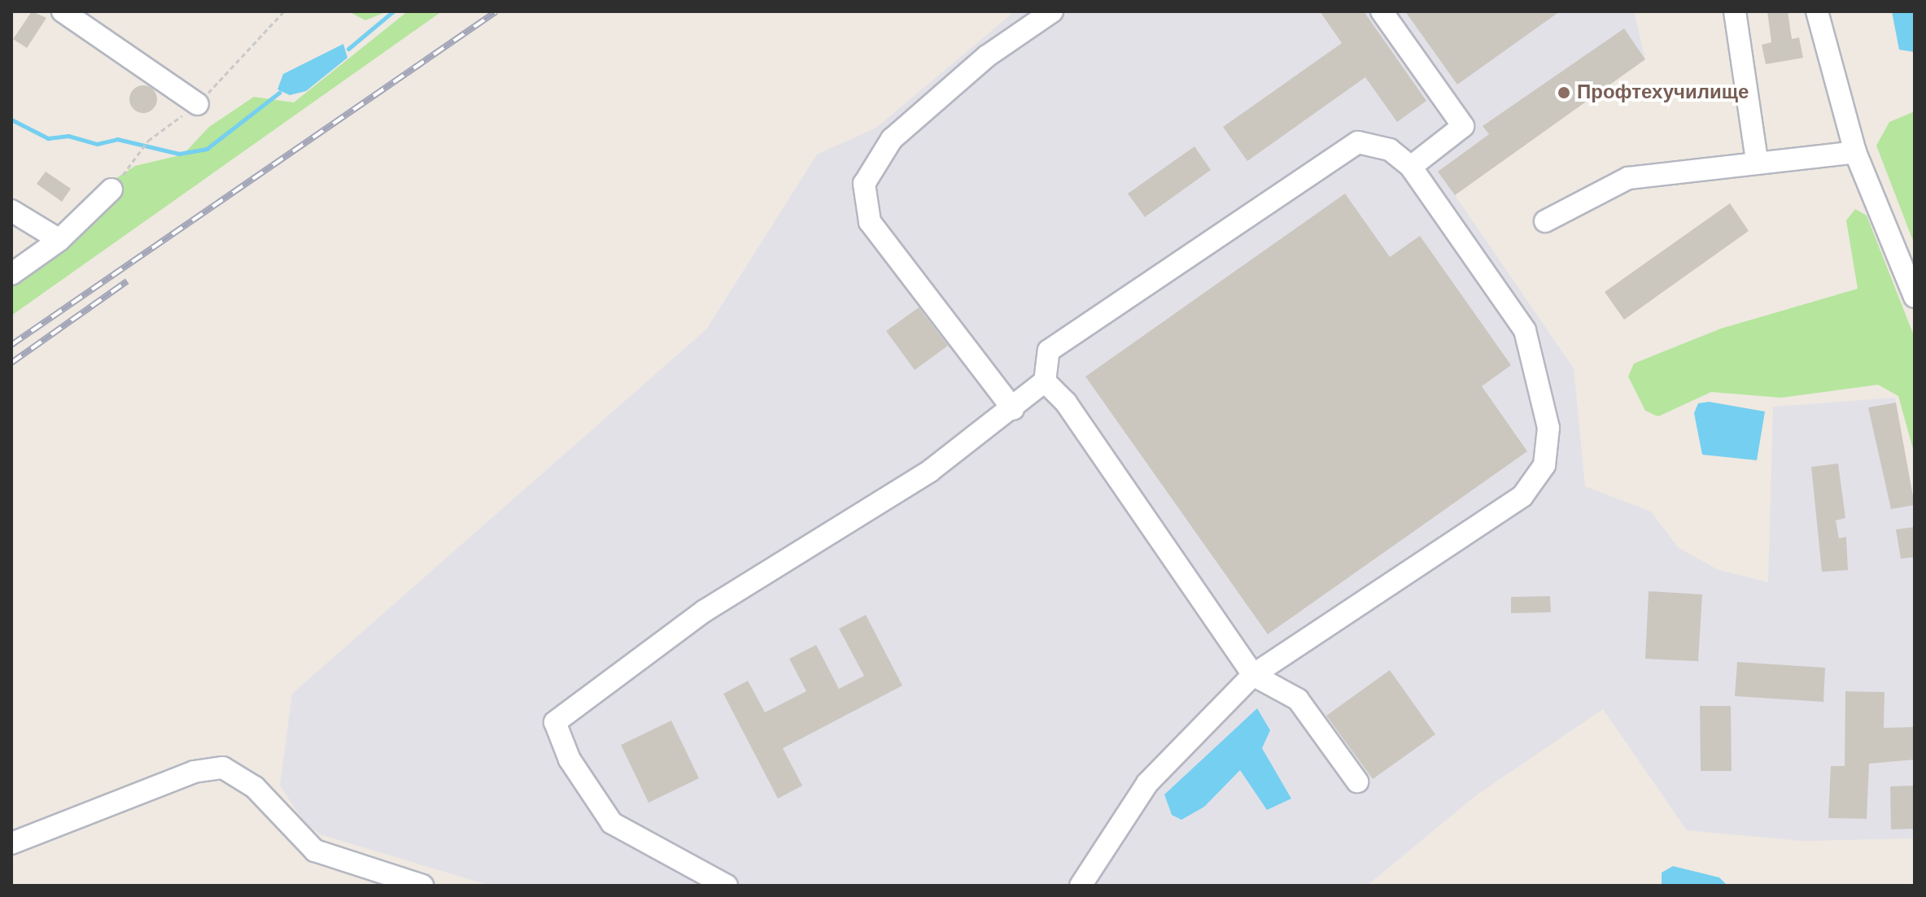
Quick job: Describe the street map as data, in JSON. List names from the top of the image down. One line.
{"places":["Профтехучилище"]}
